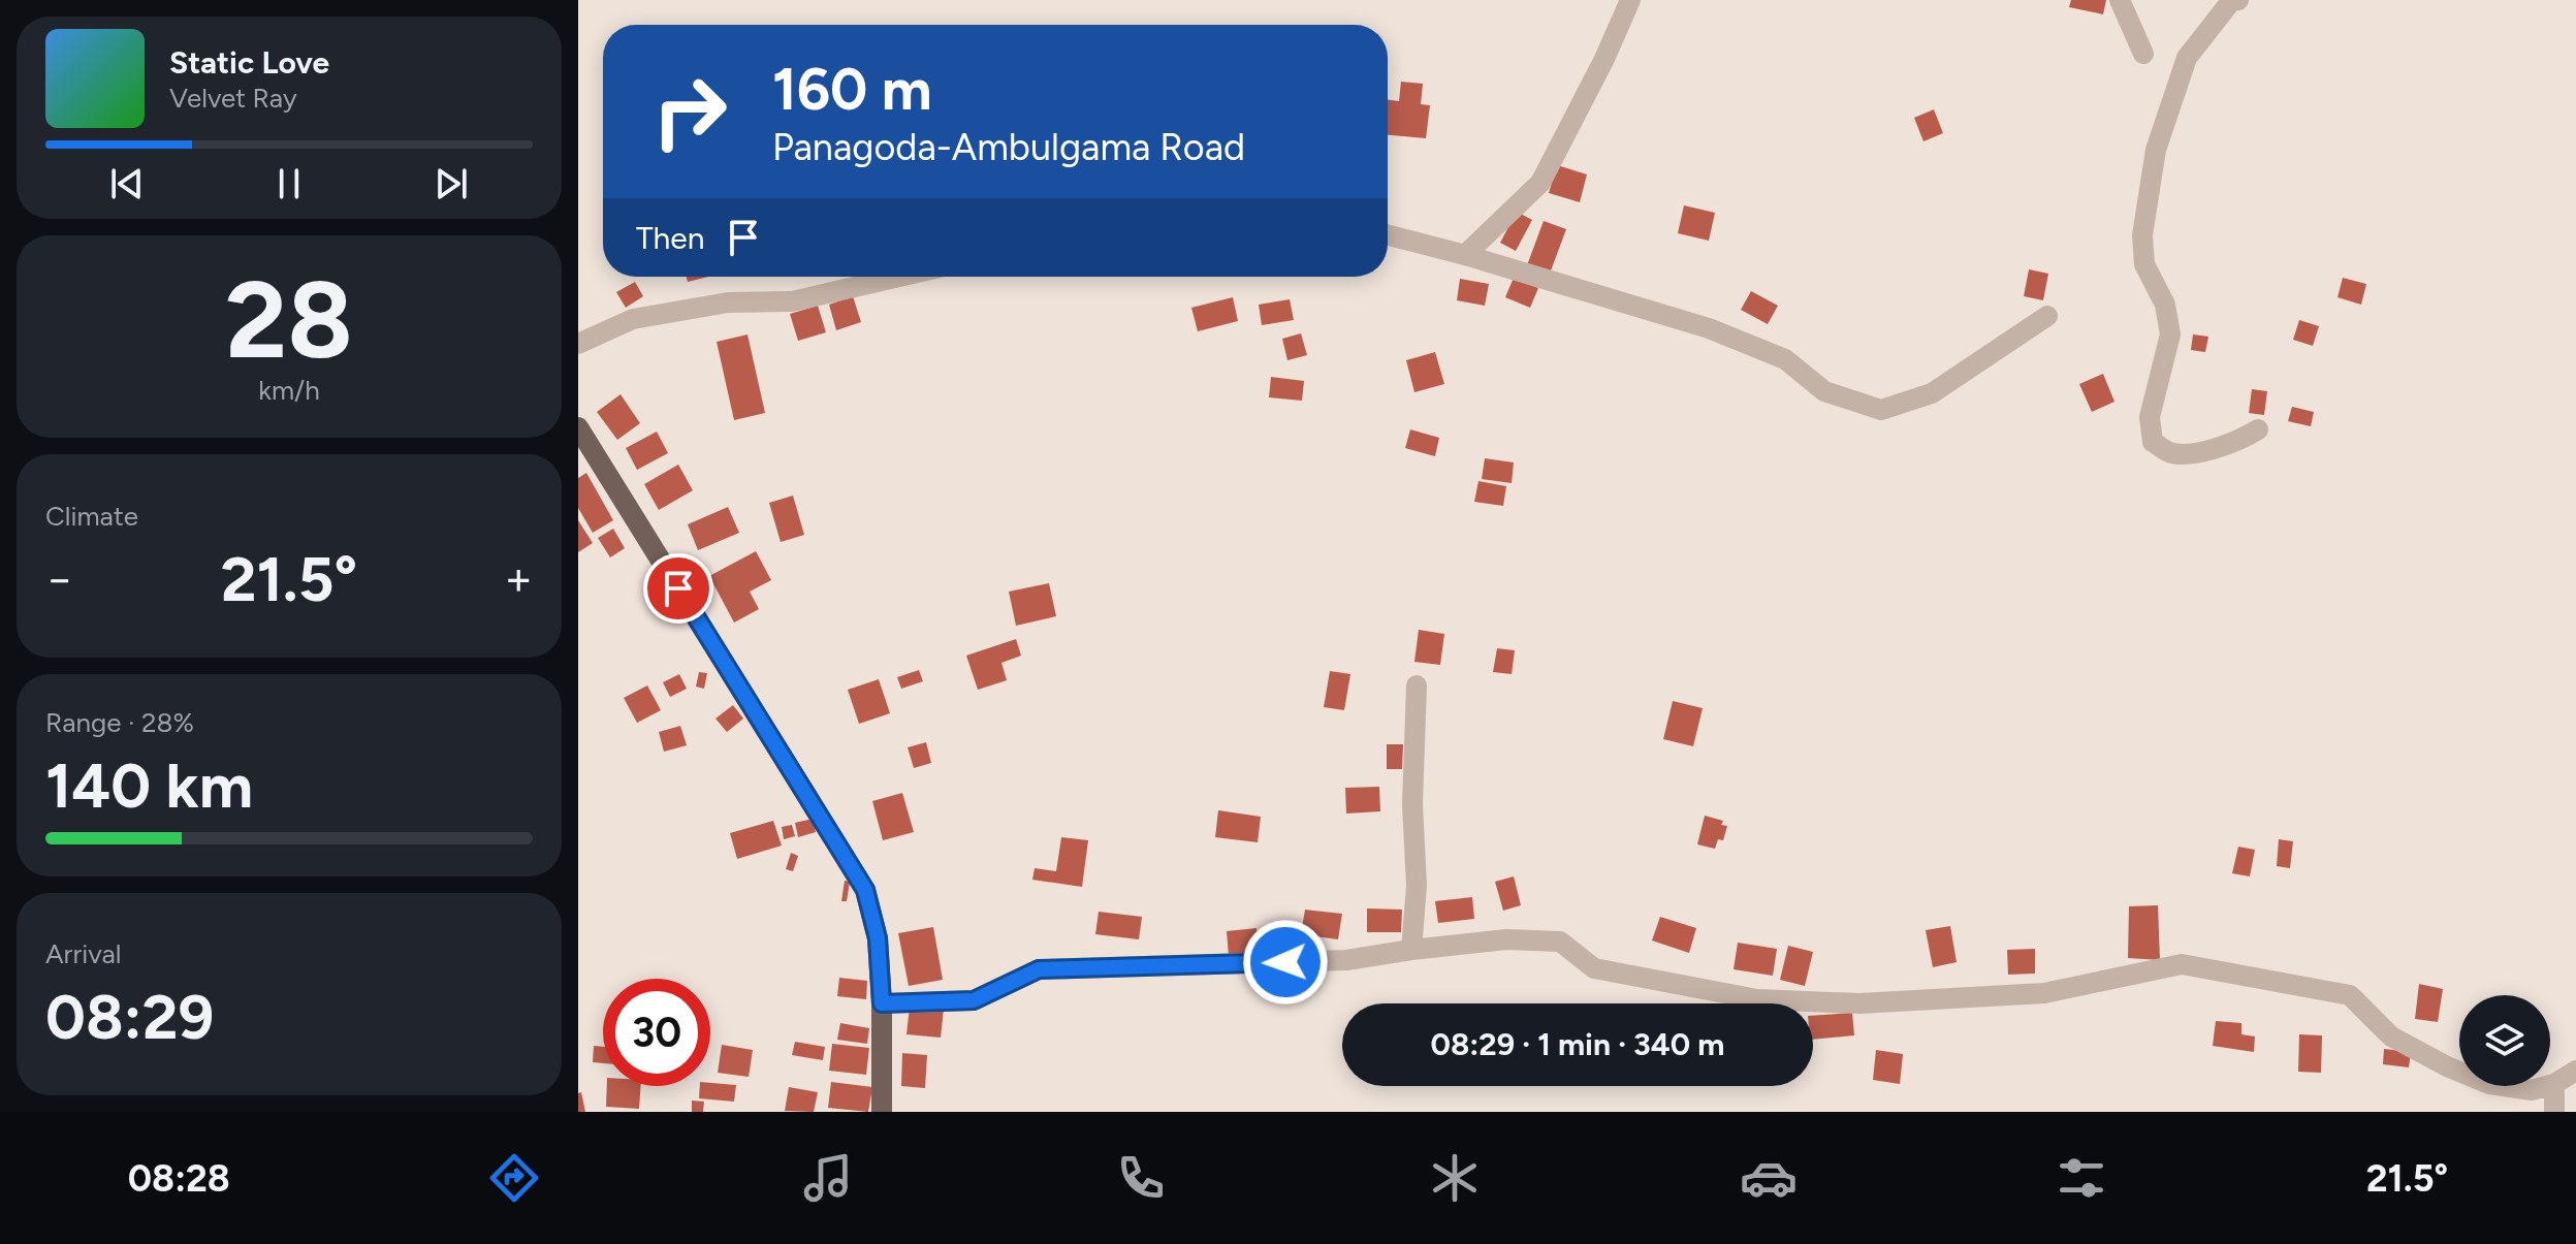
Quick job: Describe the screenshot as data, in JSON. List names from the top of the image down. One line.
{"page":{"turn":["160 m","Panagoda-Ambulgama Road"],"song":["Static Love","Velvet Ray"],"then":"Then","tile":[["28","km/h"],"Climate",["Range · 28%","140 km"],["Arrival","08:29"]],"heat":["−","21.5°","+"],"limit":"30","trip":"08:29 · 1 min · 340 m","tabs":["08:28","21.5°"]}}
